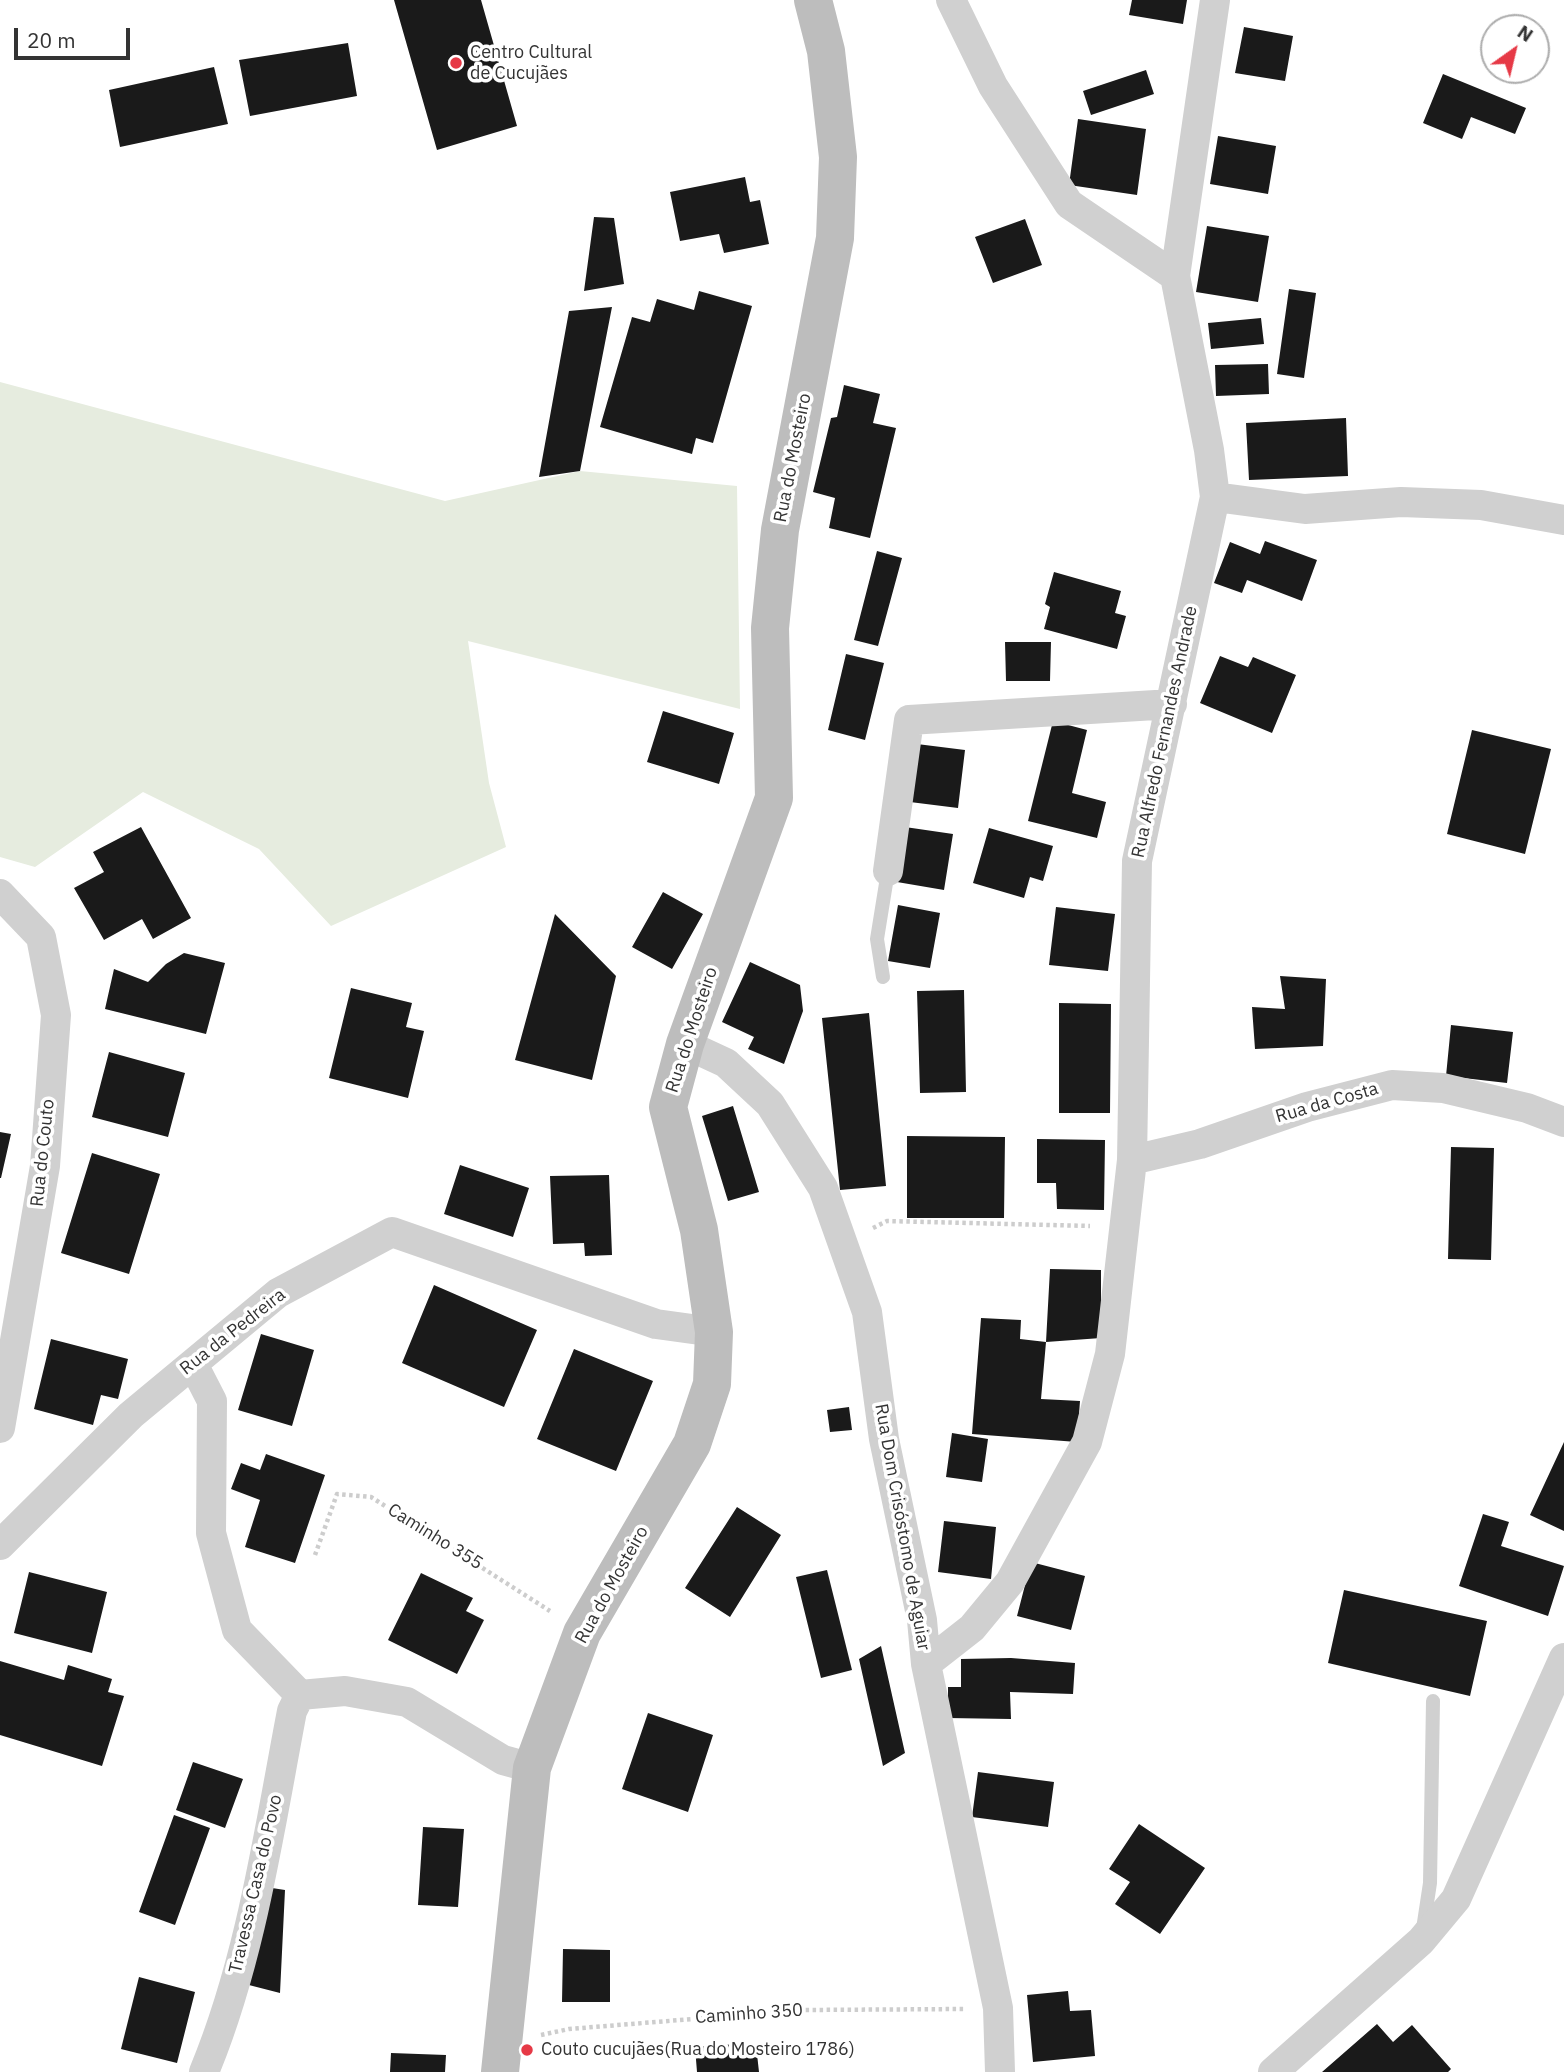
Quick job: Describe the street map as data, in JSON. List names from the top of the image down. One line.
{"streets":{"main road":["Rua do Mosteiro"],"street":["Rua Alfredo Fernandes Andrade","Rua da Costa","Rua do Couto","Rua da Pedreira","Rua Dom Crisóstomo de Aguiar","Travessa Casa do Povo"],"path":["Caminho 355","Caminho 350"]},"crossings":[["Rua do Mosteiro","Rua da Pedreira"],["Rua do Mosteiro","Rua Dom Crisóstomo de Aguiar"],["Rua do Mosteiro","Caminho 355"],["Rua do Mosteiro","Caminho 350"],["Rua Alfredo Fernandes Andrade","Rua da Costa"],["Rua Alfredo Fernandes Andrade","Rua Dom Crisóstomo de Aguiar"],["Rua Dom Crisóstomo de Aguiar","Caminho 350"]],"places":["Centro Cultural de Cucujães","Couto cucujães(Rua do Mosteiro 1786)"],"scale_bar":"20 m","north":"top right"}
